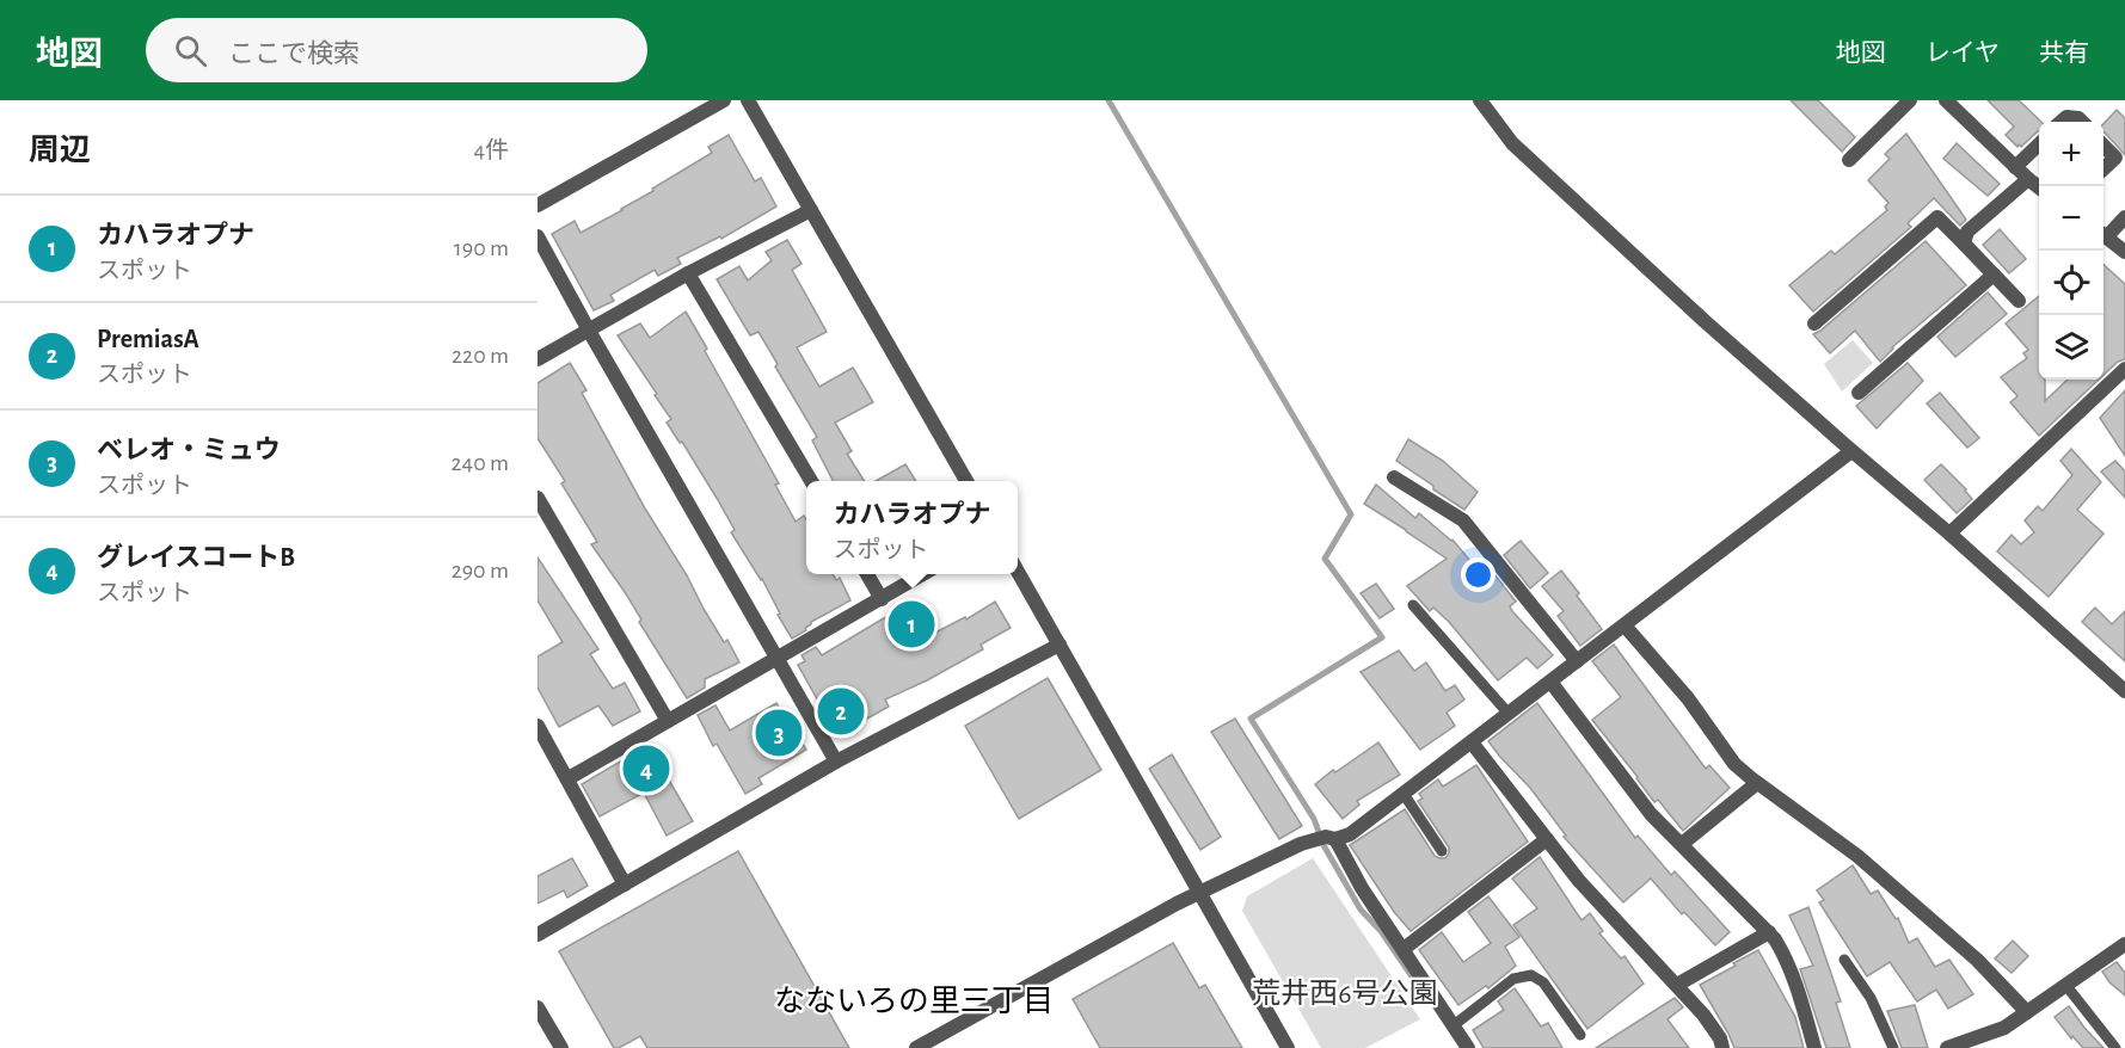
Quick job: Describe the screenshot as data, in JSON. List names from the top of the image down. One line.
{"districts":["なないろの里三丁目"],"parks":["荒井西6号公園"],"page":{"header":"地図","search":"ここで検索","nav":["地図","レイヤ","共有"],"heading":["周辺","4件"],"map_buttons":["+","−"],"list":[{"mark":"1","name":"カハラオプナ","note":"スポット","value":"190 m"},{"mark":"2","name":"PremiasA","note":"スポット","value":"220 m"},{"mark":"3","name":"ベレオ・ミュウ","note":"スポット","value":"240 m"},{"mark":"4","name":"グレイスコートB","note":"スポット","value":"290 m"}],"popup":["カハラオプナ","スポット"],"pins":["1","2","3","4"]}}
